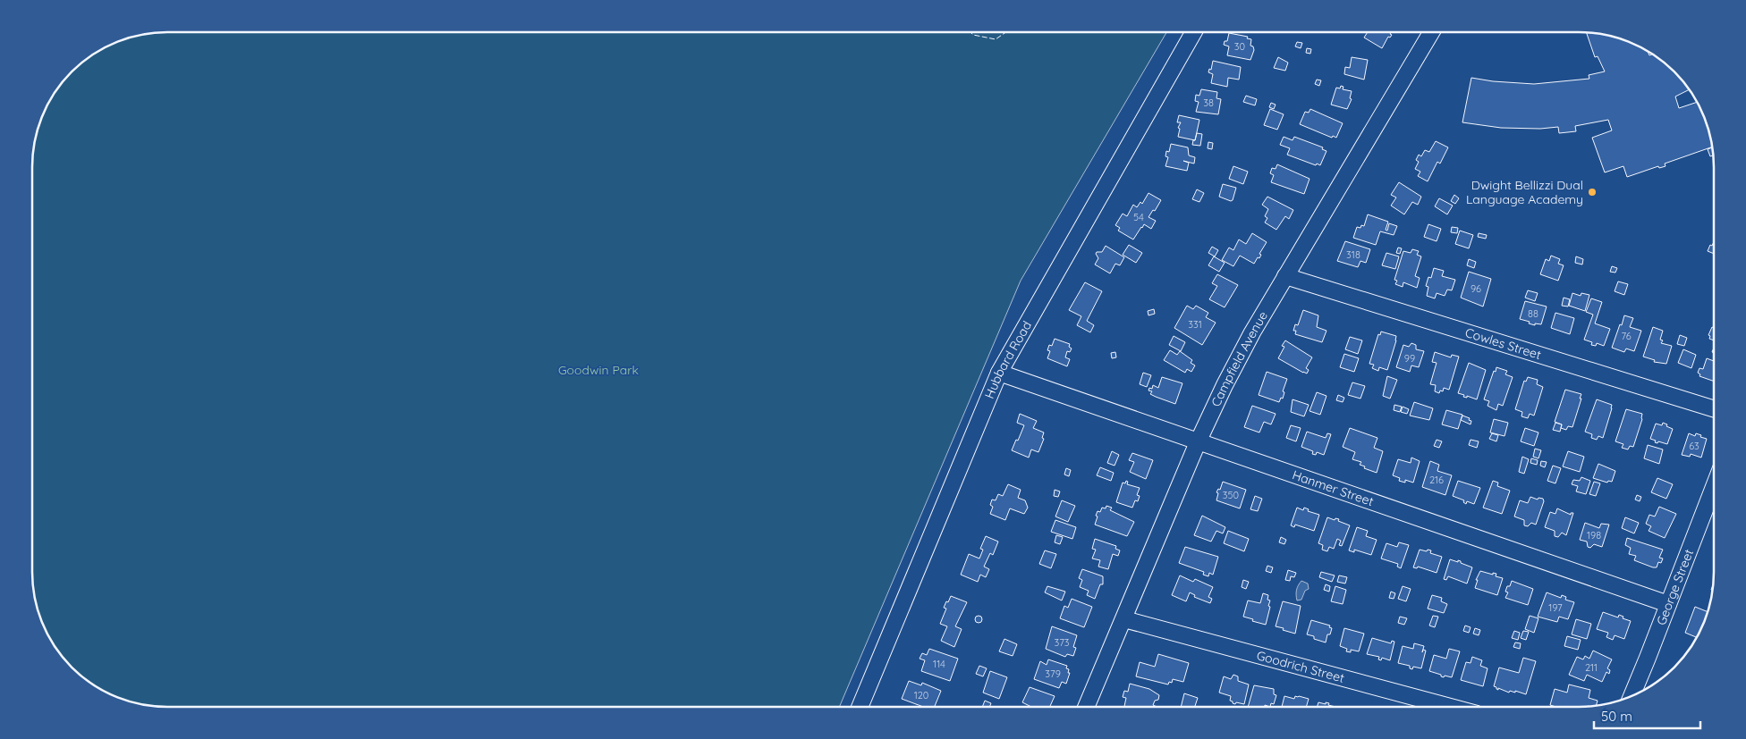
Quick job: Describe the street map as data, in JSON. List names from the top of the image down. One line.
{"streets":{"street":["Cowles Street","Campfield Avenue","Hubbard Road","Hanmer Street","George Street","Goodrich Street"]},"crossings":[["Cowles Street","Campfield Avenue"],["Campfield Avenue","Hanmer Street"],["Campfield Avenue","Goodrich Street"],["Hubbard Road","Hanmer Street"],["Hanmer Street","George Street"]],"parks":["Goodwin Park"],"places":["Dwight Bellizzi Dual Language Academy"],"house_numbers":["30","38","54","318","96","88","331","76","99","63","216","350","198","197","373","114","211","379","120"],"scale_bar":"50 m"}
